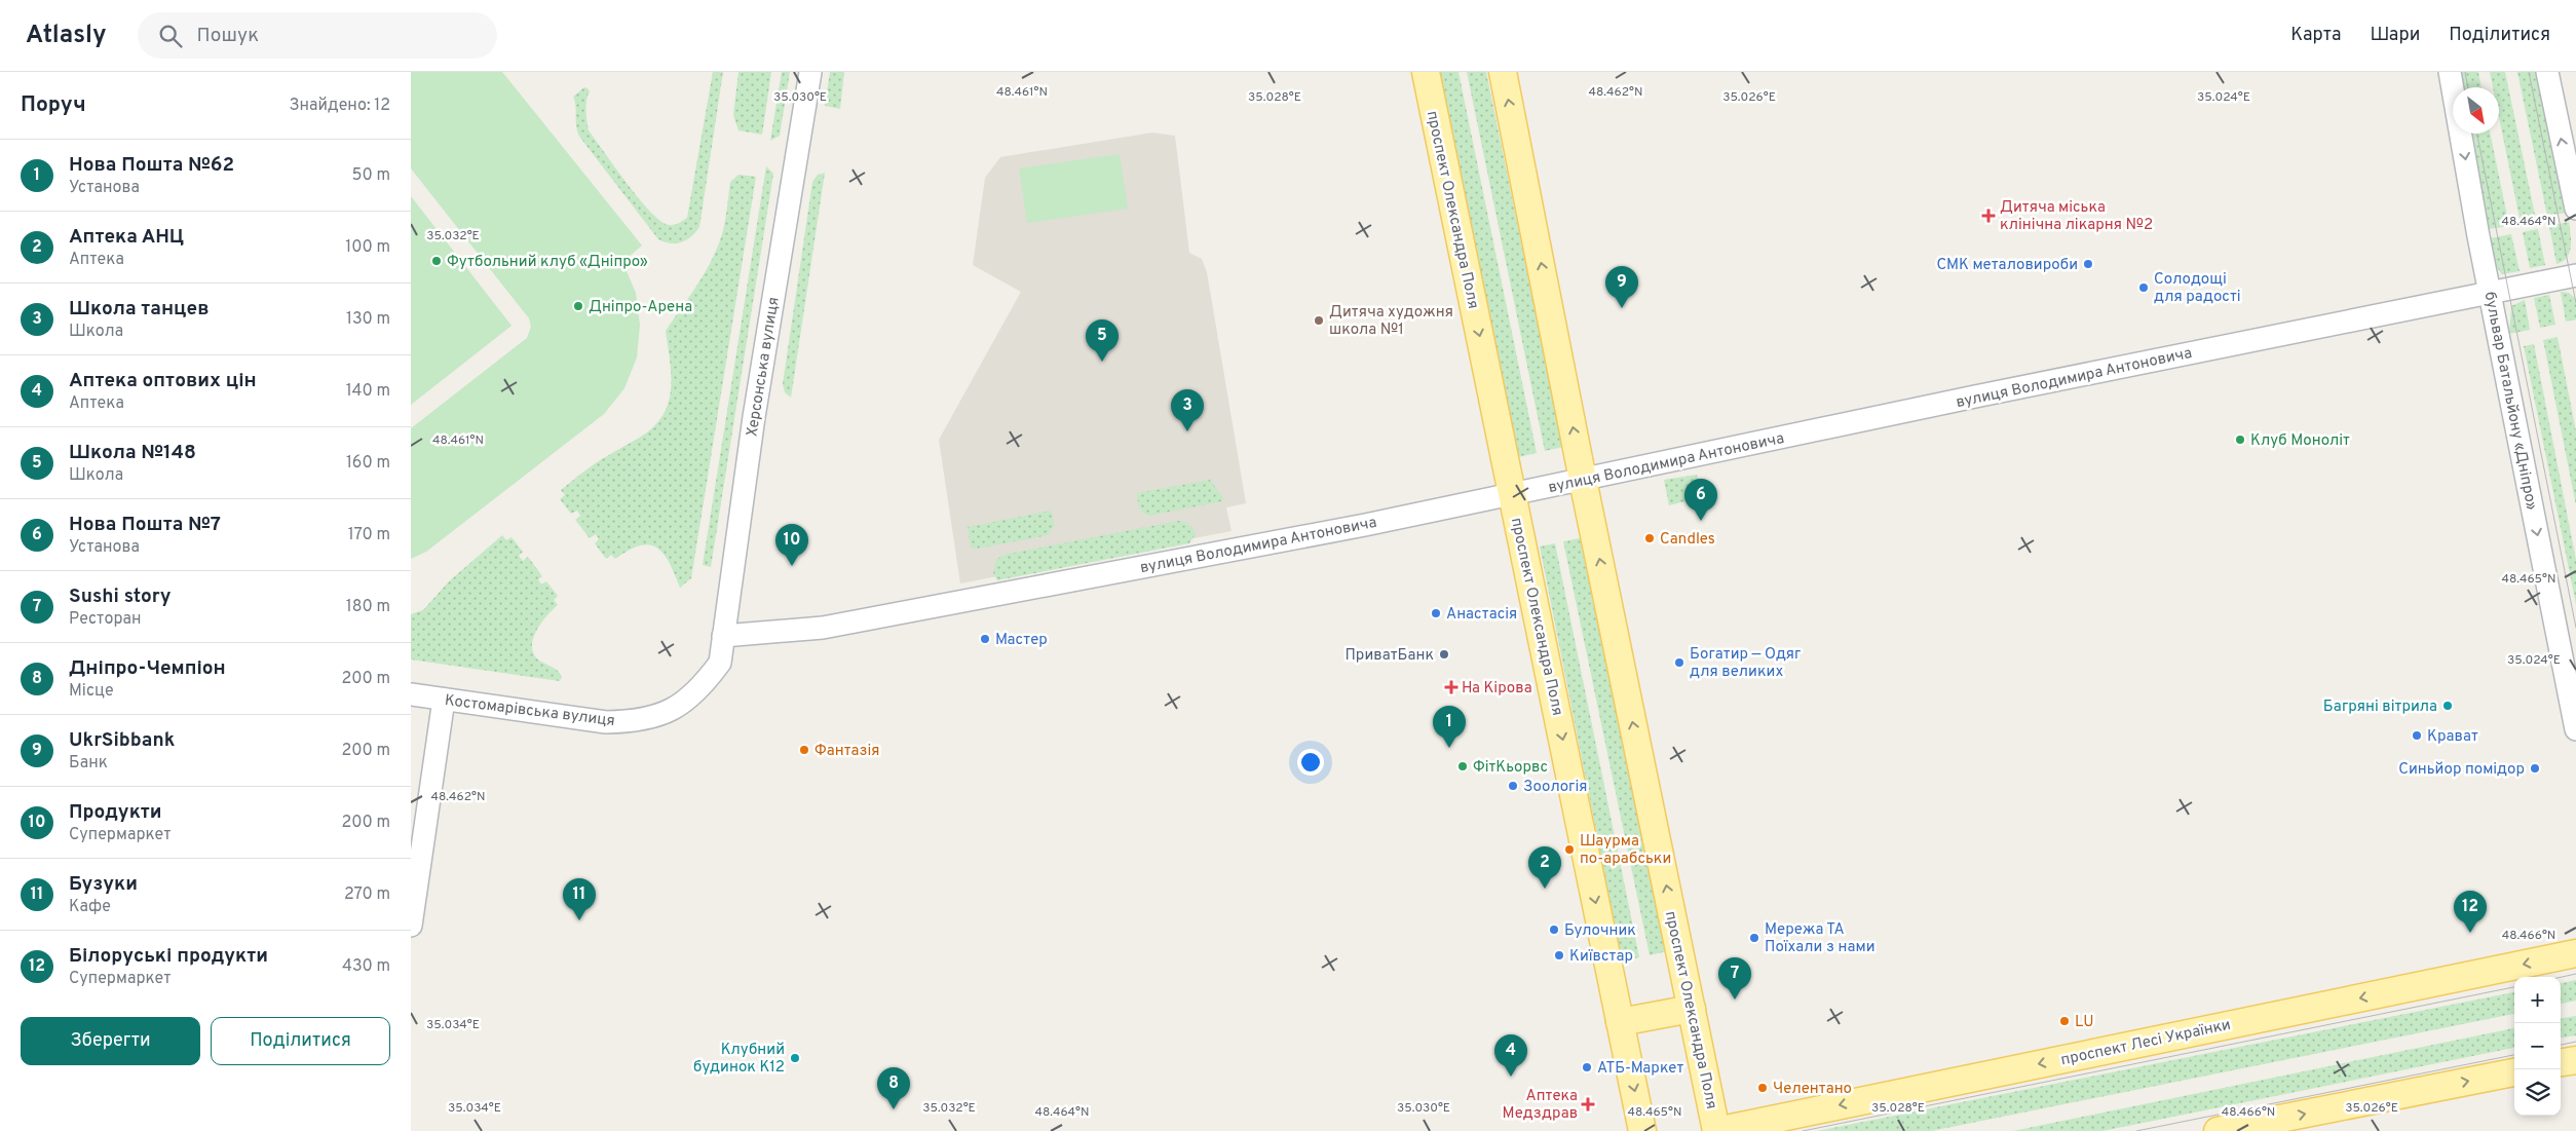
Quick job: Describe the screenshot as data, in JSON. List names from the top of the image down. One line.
{"streets":{"main road":["проспект Олександра Поля","проспект Лесі Українки"],"street":["Херсонська вулиця","вулиця Володимира Антоновича","бульвар Батальйону «Дніпро»","Костомарівська вулиця"]},"crossings":[["проспект Олександра Поля","вулиця Володимира Антоновича"],["проспект Олександра Поля","проспект Лесі Українки"],["Херсонська вулиця","вулиця Володимира Антоновича"],["Херсонська вулиця","Костомарівська вулиця"],["вулиця Володимира Антоновича","бульвар Батальйону «Дніпро»"]],"one_way":["бульвар Батальйону «Дніпро»"],"places":{"health":["Дитяча міська клінічна лікарня №2","На Кірова","Аптека Медздрав"],"other":["Футбольний клуб «Дніпро»","СМК металовироби","Солодощі для радості","Дніпро-Арена","Дитяча художня школа №1","Клуб Моноліт","Candles","Анастасія","Мастер","ПриватБанк","Богатир — Одяг для великих","Багряні вітрила","Крават","Фантазія","ФiтКьорвс","Синьйор помідор","Зоологія","Шаурма по-арабськи","Булочник","Мережа ТА Поїхали з нами","Київстар","LU","Клубний будинок К12","АТБ-Маркет","Челентано"]},"north":"bottom right","page":{"header":"Atlasly","search":"Пошук","nav":["Карта","Шари","Поділитися"],"heading":["Поруч","Знайдено: 12"],"list":[{"mark":"1","name":"Нова Пошта №62","note":"Установа","value":"50 m"},{"mark":"2","name":"Аптека АНЦ","note":"Аптека","value":"100 m"},{"mark":"3","name":"Школа танцев","note":"Школа","value":"130 m"},{"mark":"4","name":"Аптека оптових цін","note":"Аптека","value":"140 m"},{"mark":"5","name":"Школа №148","note":"Школа","value":"160 m"},{"mark":"6","name":"Нова Пошта №7","note":"Установа","value":"170 m"},{"mark":"7","name":"Sushi story","note":"Ресторан","value":"180 m"},{"mark":"8","name":"Дніпро-Чемпіон","note":"Місце","value":"200 m"},{"mark":"9","name":"UkrSibbank","note":"Банк","value":"200 m"},{"mark":"10","name":"Продукти","note":"Супермаркет","value":"200 m"},{"mark":"11","name":"Бузуки","note":"Кафе","value":"270 m"},{"mark":"12","name":"Білоруські продукти","note":"Супермаркет","value":"430 m"}],"pins":["9","5","3","6","10","1","2","11","12","7","4","8"],"map_buttons":["+","−"],"buttons":["Зберегти","Поділитися"]},"coordinates":["48.461°N","48.462°N","35.030°E","35.028°E","35.026°E","35.024°E","48.464°N","35.032°E","48.465°N","48.466°N","35.034°E"]}
